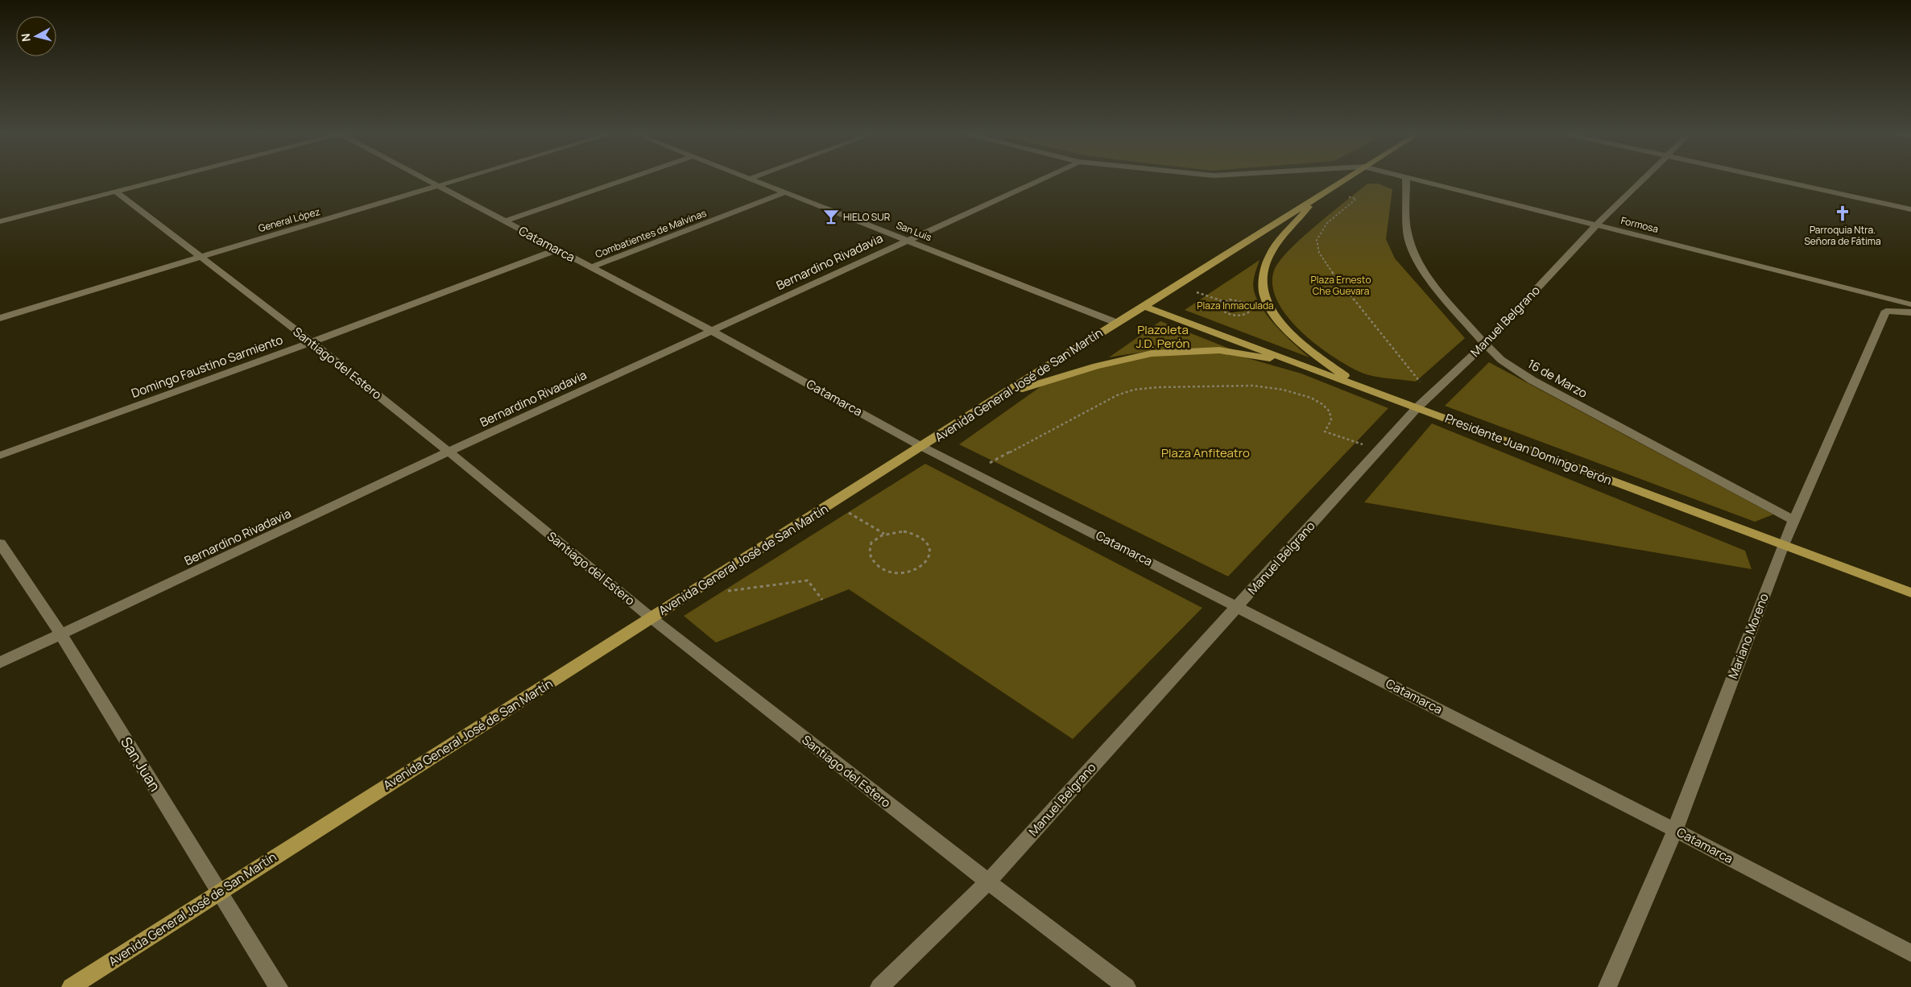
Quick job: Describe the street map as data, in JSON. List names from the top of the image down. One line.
{"streets":{"main road":["Avenida General José de San Martín","Presidente Juan Domingo Perón"],"street":["General López","Formosa","San Luis","Combatientes de Malvinas","Catamarca","Bernardino Rivadavia","Manuel Belgrano","Santiago del Estero","Domingo Faustino Sarmiento","16 de Marzo","Mariano Moreno","San Juan"]},"crossings":[["General López","Catamarca"],["General López","Santiago del Estero"],["Formosa","Manuel Belgrano"],["San Luis","Combatientes de Malvinas"],["San Luis","Bernardino Rivadavia"],["San Luis","Avenida General José de San Martín"],["Combatientes de Malvinas","Catamarca"],["Catamarca","Bernardino Rivadavia"],["Catamarca","Manuel Belgrano"],["Catamarca","Domingo Faustino Sarmiento"],["Catamarca","Avenida General José de San Martín"],["Catamarca","Mariano Moreno"],["Bernardino Rivadavia","Santiago del Estero"],["Bernardino Rivadavia","San Juan"],["Manuel Belgrano","Santiago del Estero"],["Manuel Belgrano","16 de Marzo"],["Manuel Belgrano","Presidente Juan Domingo Perón"],["Santiago del Estero","Domingo Faustino Sarmiento"],["Santiago del Estero","Avenida General José de San Martín"],["16 de Marzo","Mariano Moreno"],["Avenida General José de San Martín","Presidente Juan Domingo Perón"],["Avenida General José de San Martín","San Juan"],["Presidente Juan Domingo Perón","Mariano Moreno"]],"parks":["Plaza Ernesto Che Guevara","Plaza Inmaculada","Plazoleta J.D. Perón","Plaza Anfiteatro"],"places":{"church":["Parroquia Ntra. Señora de Fátima"],"bar":["HIELO SUR"]},"north":"left"}
